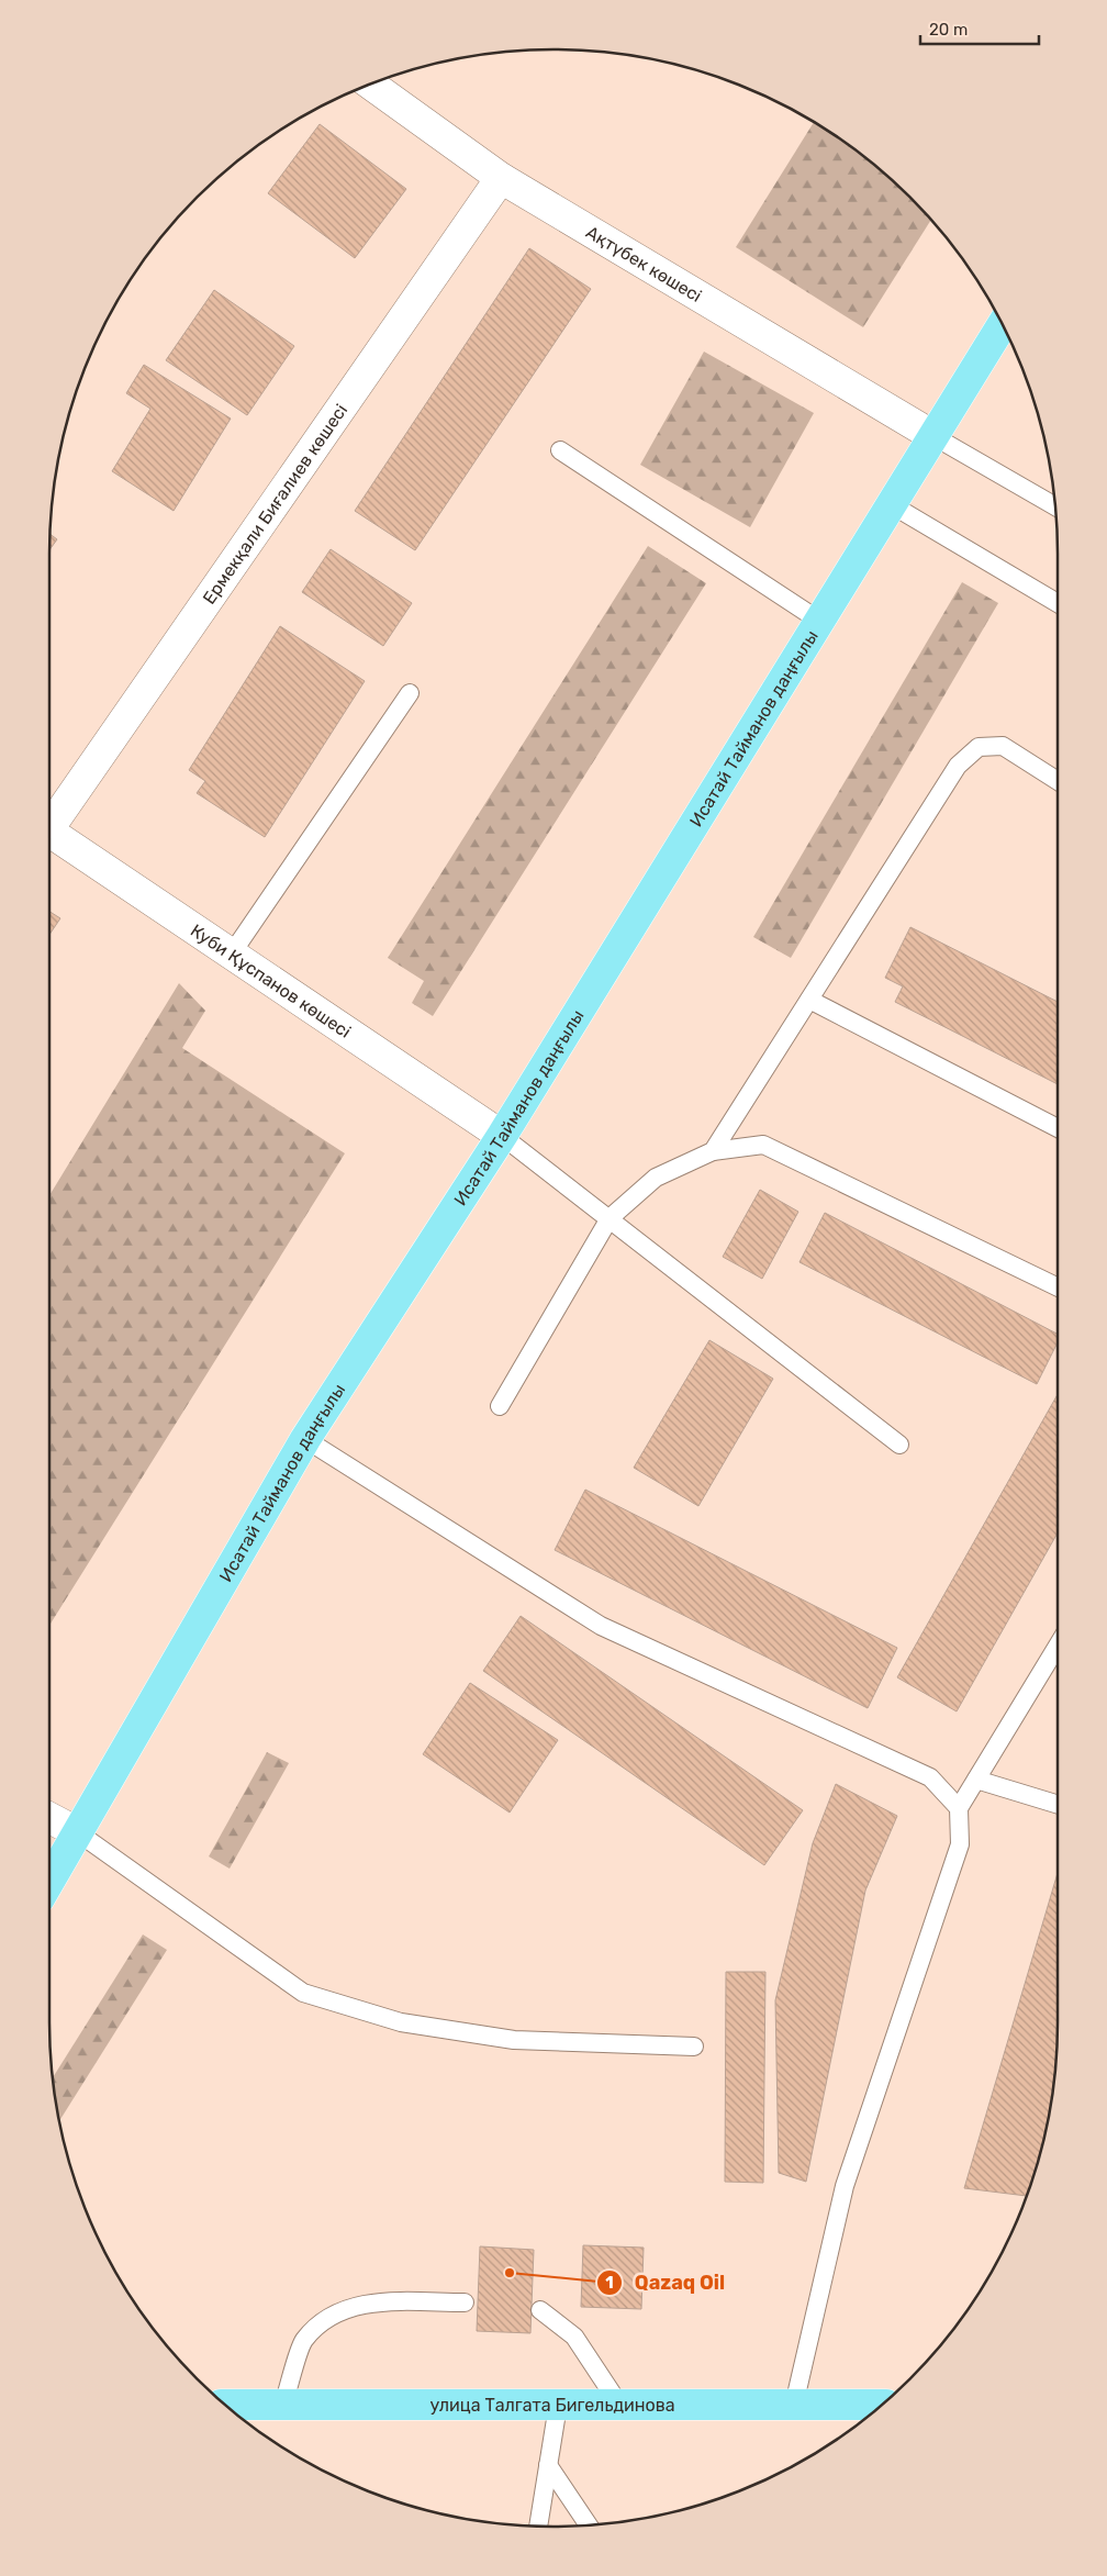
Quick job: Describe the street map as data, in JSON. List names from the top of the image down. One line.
{"streets":{"main road":["Исатай Тайманов даңғылы","улица Талгата Бигельдинова"],"street":["Ақтүбек көшесi","Ермекқали Биғалиев көшесі","Куби Құспанов көшесi"]},"crossings":[["Ақтүбек көшесi","Ермекқали Биғалиев көшесі"],["Ақтүбек көшесi","Исатай Тайманов даңғылы"],["Исатай Тайманов даңғылы","Куби Құспанов көшесi"]],"places":["Qazaq Oil"],"scale_bar":"20 m"}
